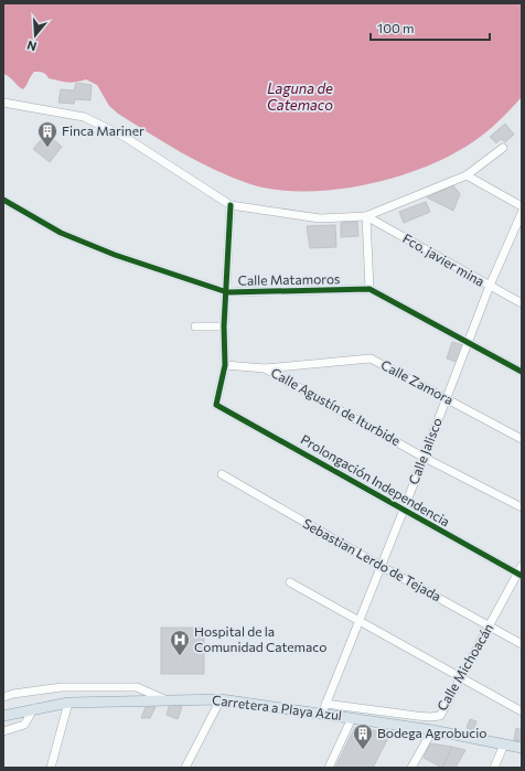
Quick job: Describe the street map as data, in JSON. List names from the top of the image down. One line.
{"streets":{"main road":["Carretera a Playa Azul"],"street":["Fco. javier mina","Calle Matamoros","Calle Zamora","Calle Agustín de Iturbide","Calle Jalisco","Prolongación Independencia","Sebastian Lerdo de Tejada","Calle Michoacán"]},"crossings":[["Fco. javier mina","Calle Jalisco"],["Calle Matamoros","Calle Jalisco"],["Calle Zamora","Calle Agustín de Iturbide"],["Calle Zamora","Calle Jalisco"],["Calle Zamora","Prolongación Independencia"],["Calle Agustín de Iturbide","Calle Jalisco"],["Calle Jalisco","Prolongación Independencia"],["Calle Jalisco","Sebastian Lerdo de Tejada"],["Calle Jalisco","Calle Michoacán"],["Calle Jalisco","Carretera a Playa Azul"],["Prolongación Independencia","Calle Michoacán"],["Sebastian Lerdo de Tejada","Calle Michoacán"]],"water":["Laguna de Catemaco"],"places":{"building":["Finca Mariner","Bodega Agrobucio"],"hospital":["Hospital de la Comunidad Catemaco"]},"scale_bar":"100 m","north":"bottom"}
